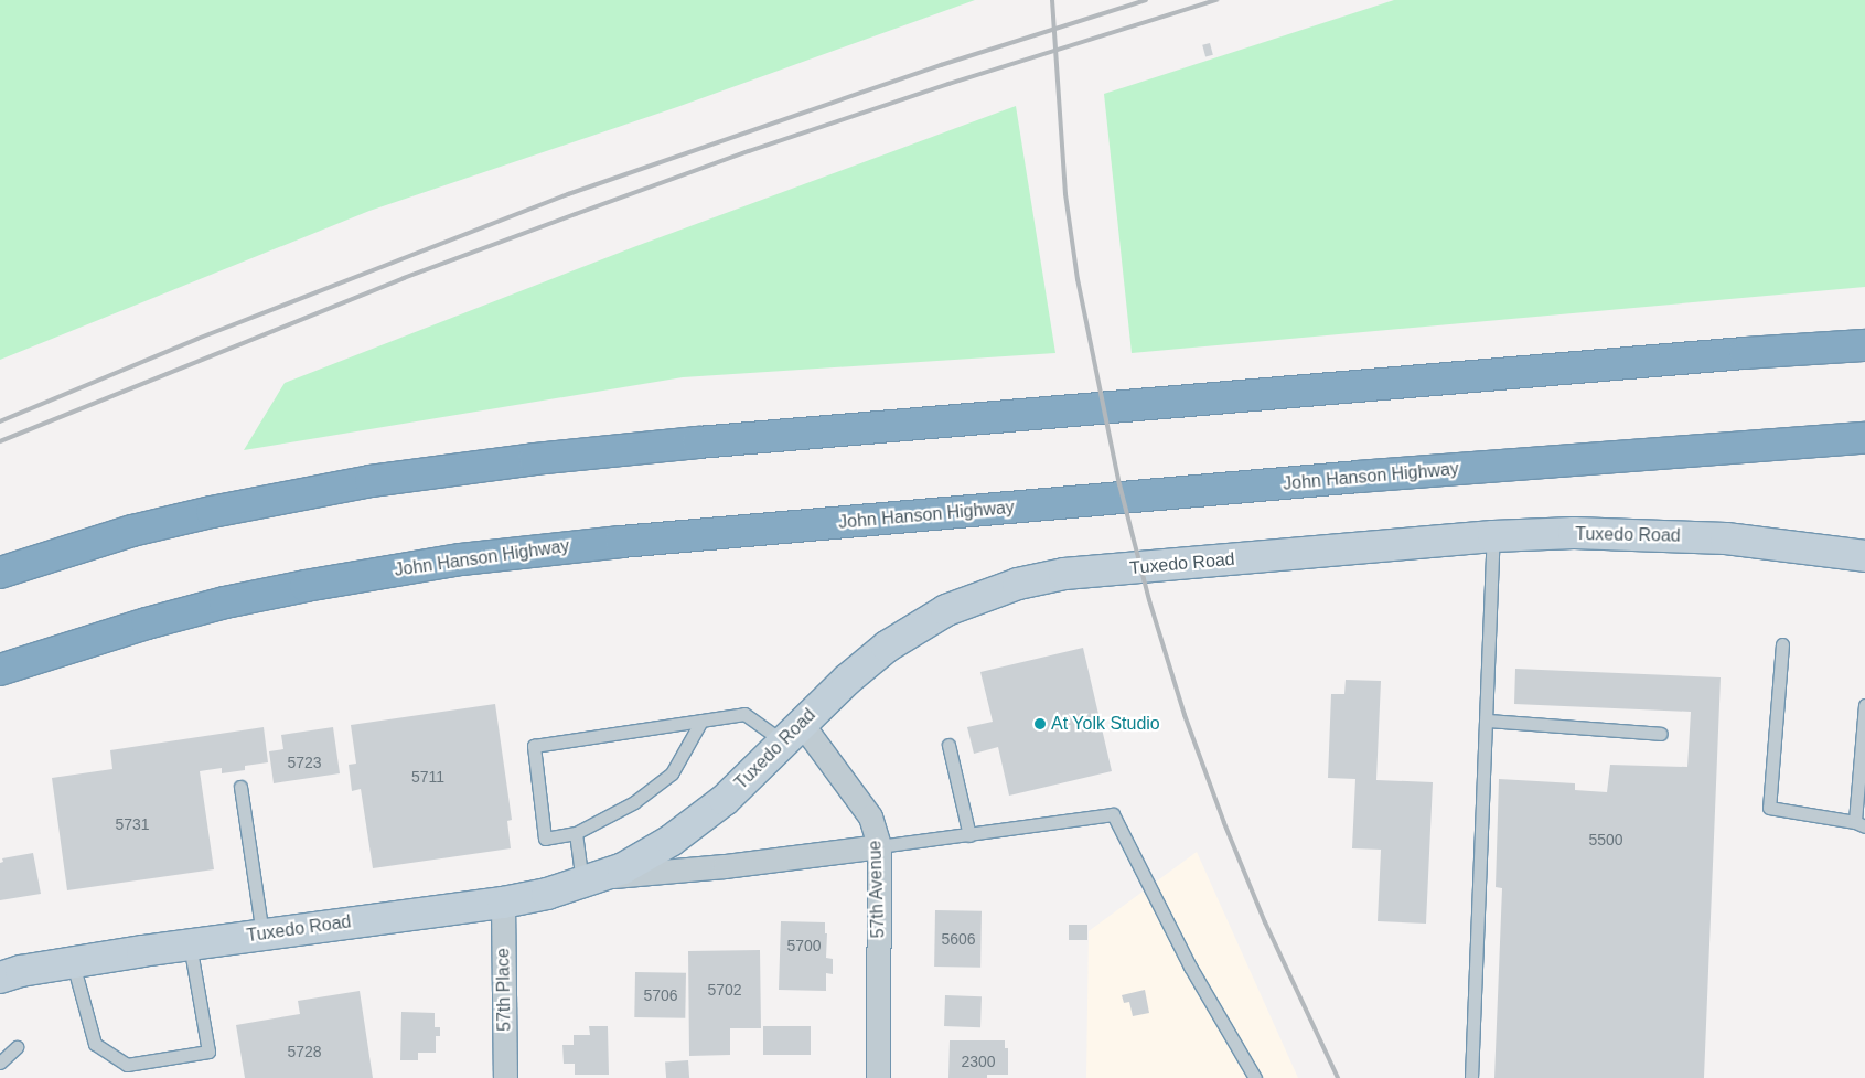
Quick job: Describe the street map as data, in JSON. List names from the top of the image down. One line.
{"streets":{"highway":["John Hanson Highway"],"main road":["Tuxedo Road"],"street":["57th Avenue","57th Place"]},"crossings":[["Tuxedo Road","57th Avenue"],["Tuxedo Road","57th Place"]],"places":["At Yolk Studio"],"house_numbers":["5723","5711","5731","5500","5606","5700","5702","5706","5728","2300"]}
